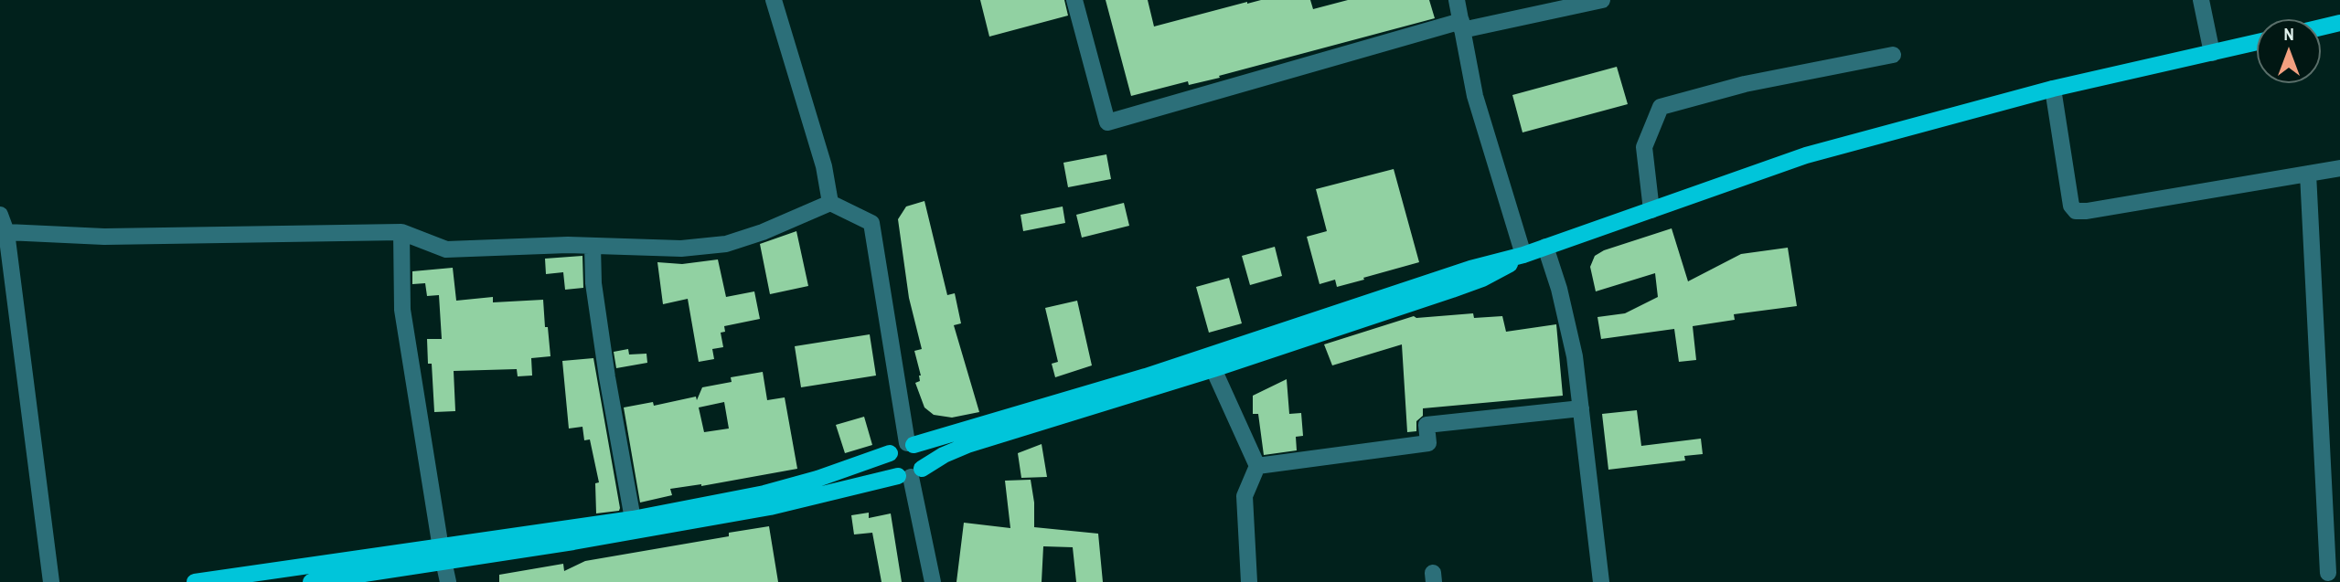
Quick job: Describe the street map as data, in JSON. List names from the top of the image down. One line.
{"north":"top"}
